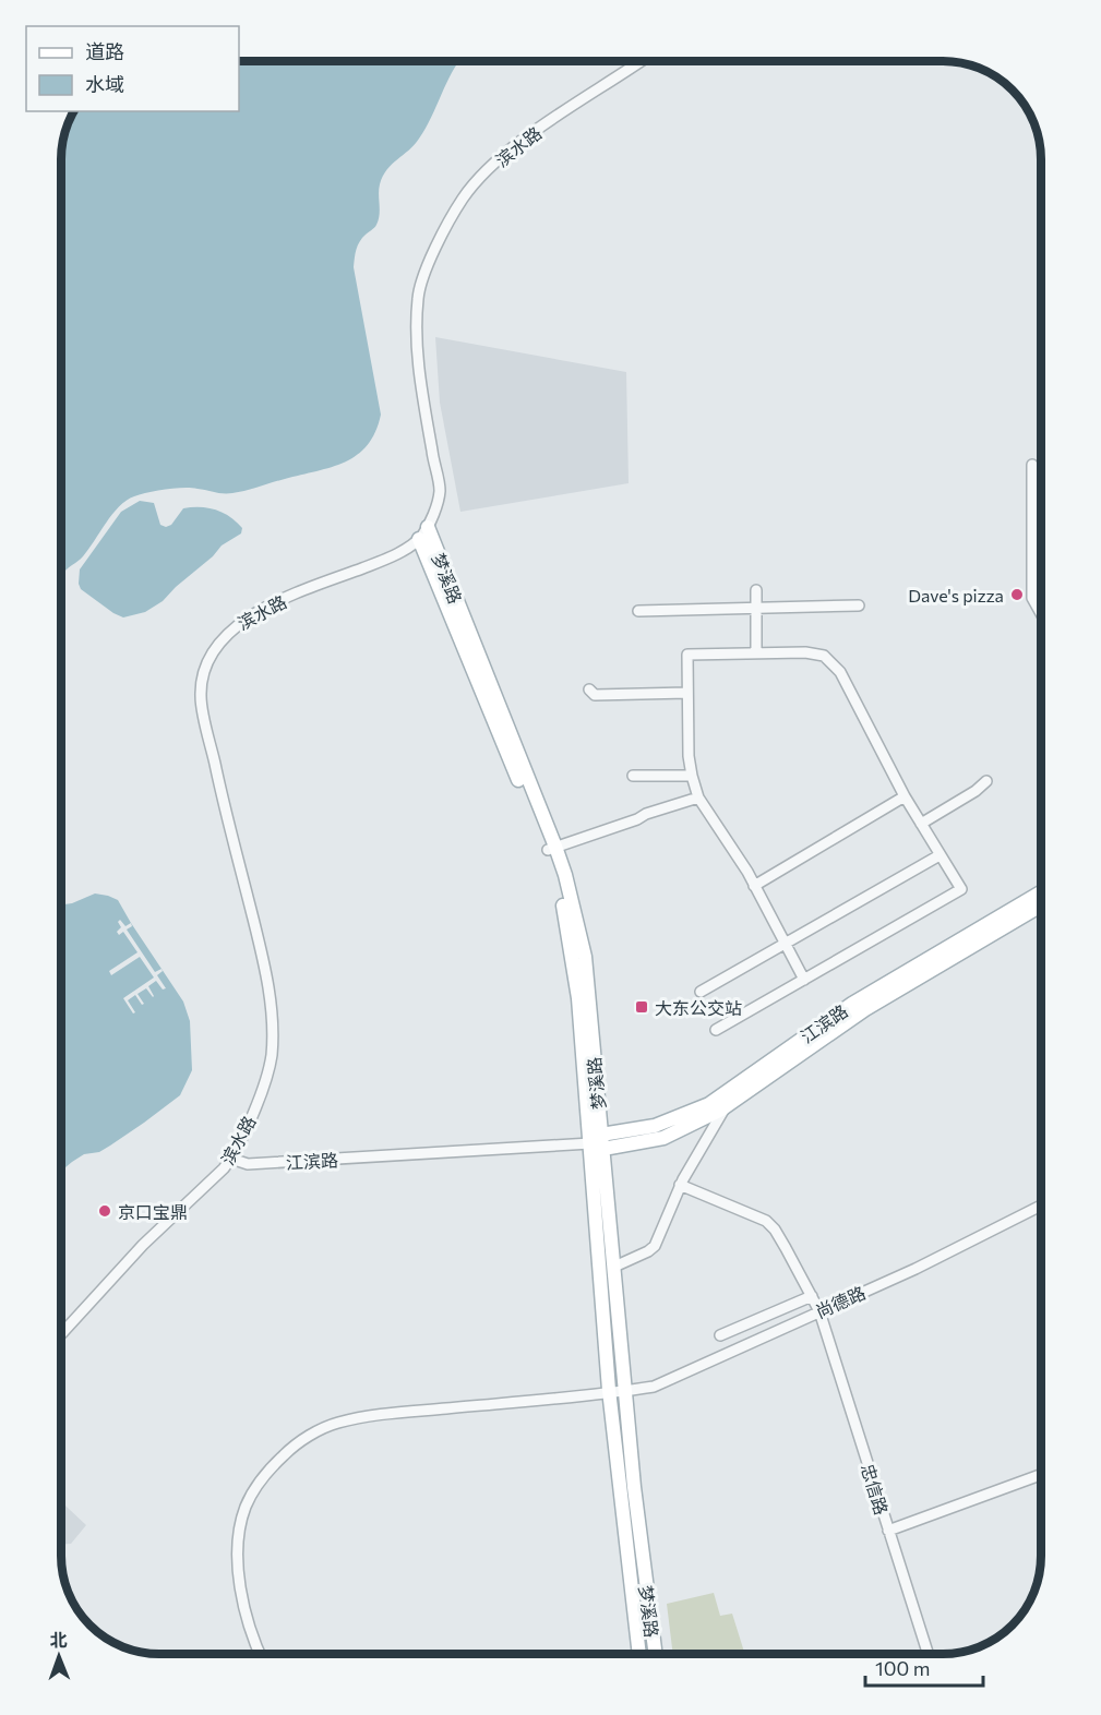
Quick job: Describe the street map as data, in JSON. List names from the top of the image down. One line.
{"streets":{"main road":["梦溪路","江滨路"],"street":["滨水路","尚德路","忠信路"]},"crossings":[["滨水路","梦溪路"],["滨水路","江滨路"],["梦溪路","江滨路"],["梦溪路","尚德路"],["尚德路","忠信路"]],"places":{"other":["Dave's pizza","京口宝鼎"],"transit":["大东公交站"]},"legend":["道路","水域"],"scale_bar":"100 m","north":"top"}
